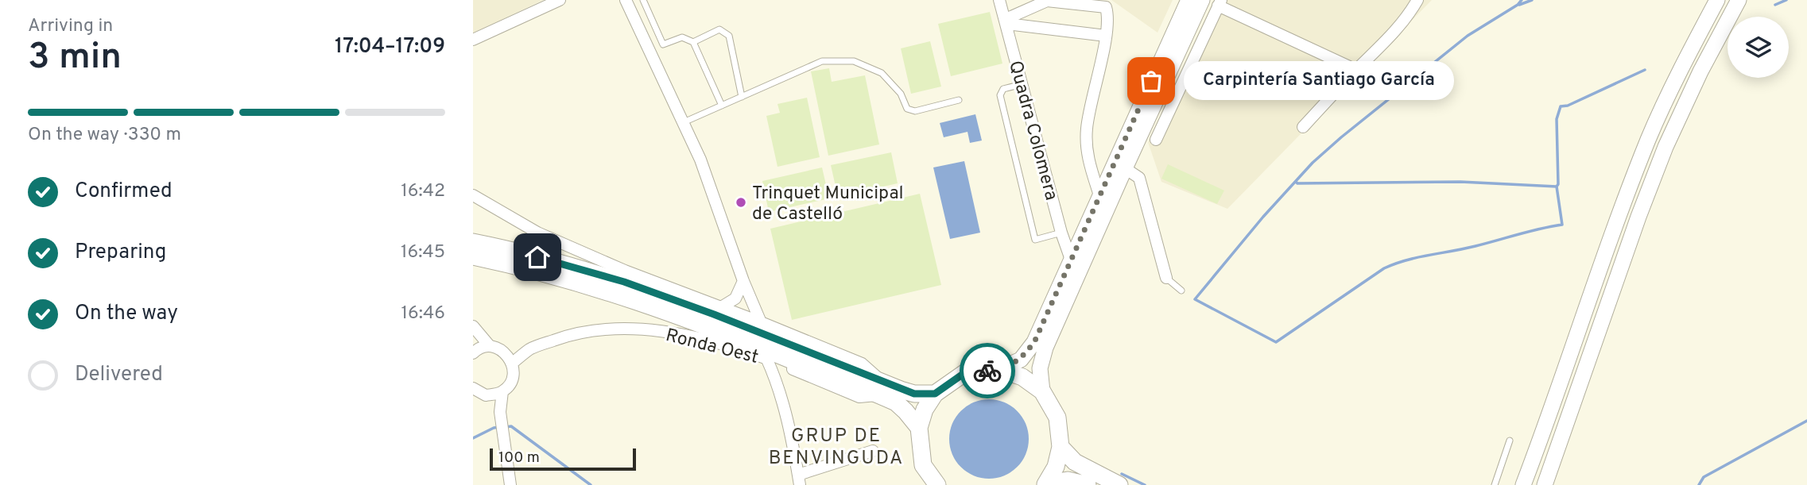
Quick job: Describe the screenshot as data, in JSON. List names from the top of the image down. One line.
{"streets":{"main road":["Ronda Oest"],"street":["Quadra Colomera"]},"districts":["GRUP DE BENVINGUDA"],"places":["Carpintería Santiago García","Trinquet Municipal de Castelló"],"scale_bar":"100 m","page":{"heading":["3 min","Arriving in","17:04–17:09"],"bubble":"Carpintería Santiago García","bar":"On the way · 330 m","list":[["Confirmed","16:42"],["Preparing","16:45"],["On the way","16:46"],"Delivered"],"scale":"100 m"}}
